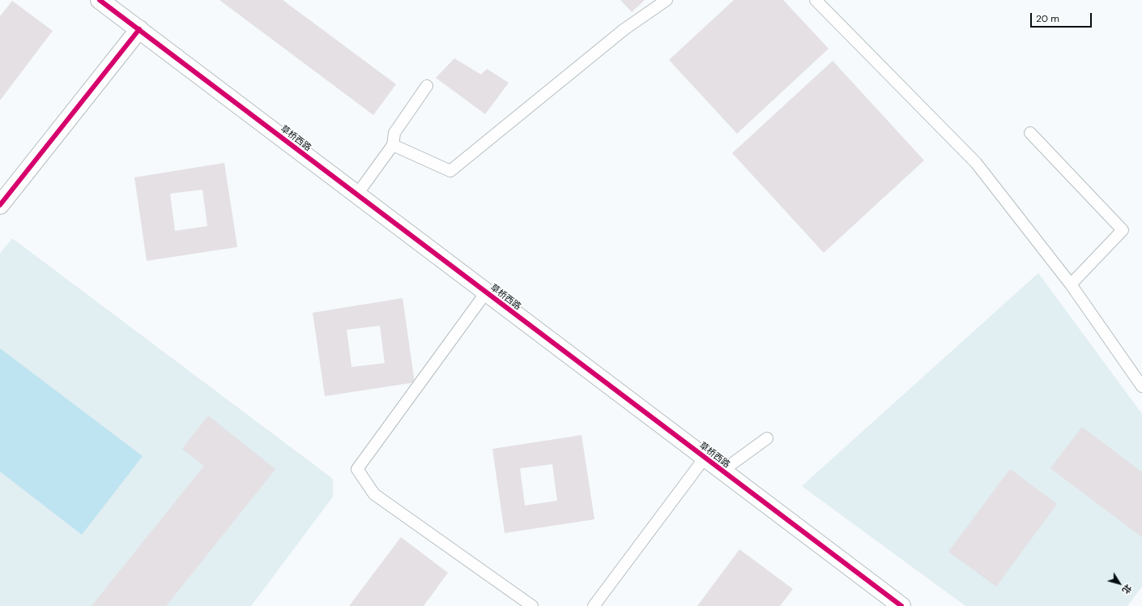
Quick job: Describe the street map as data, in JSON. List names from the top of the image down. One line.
{"streets":{"street":["草桥西路"]},"scale_bar":"20 m","north":"bottom right"}
